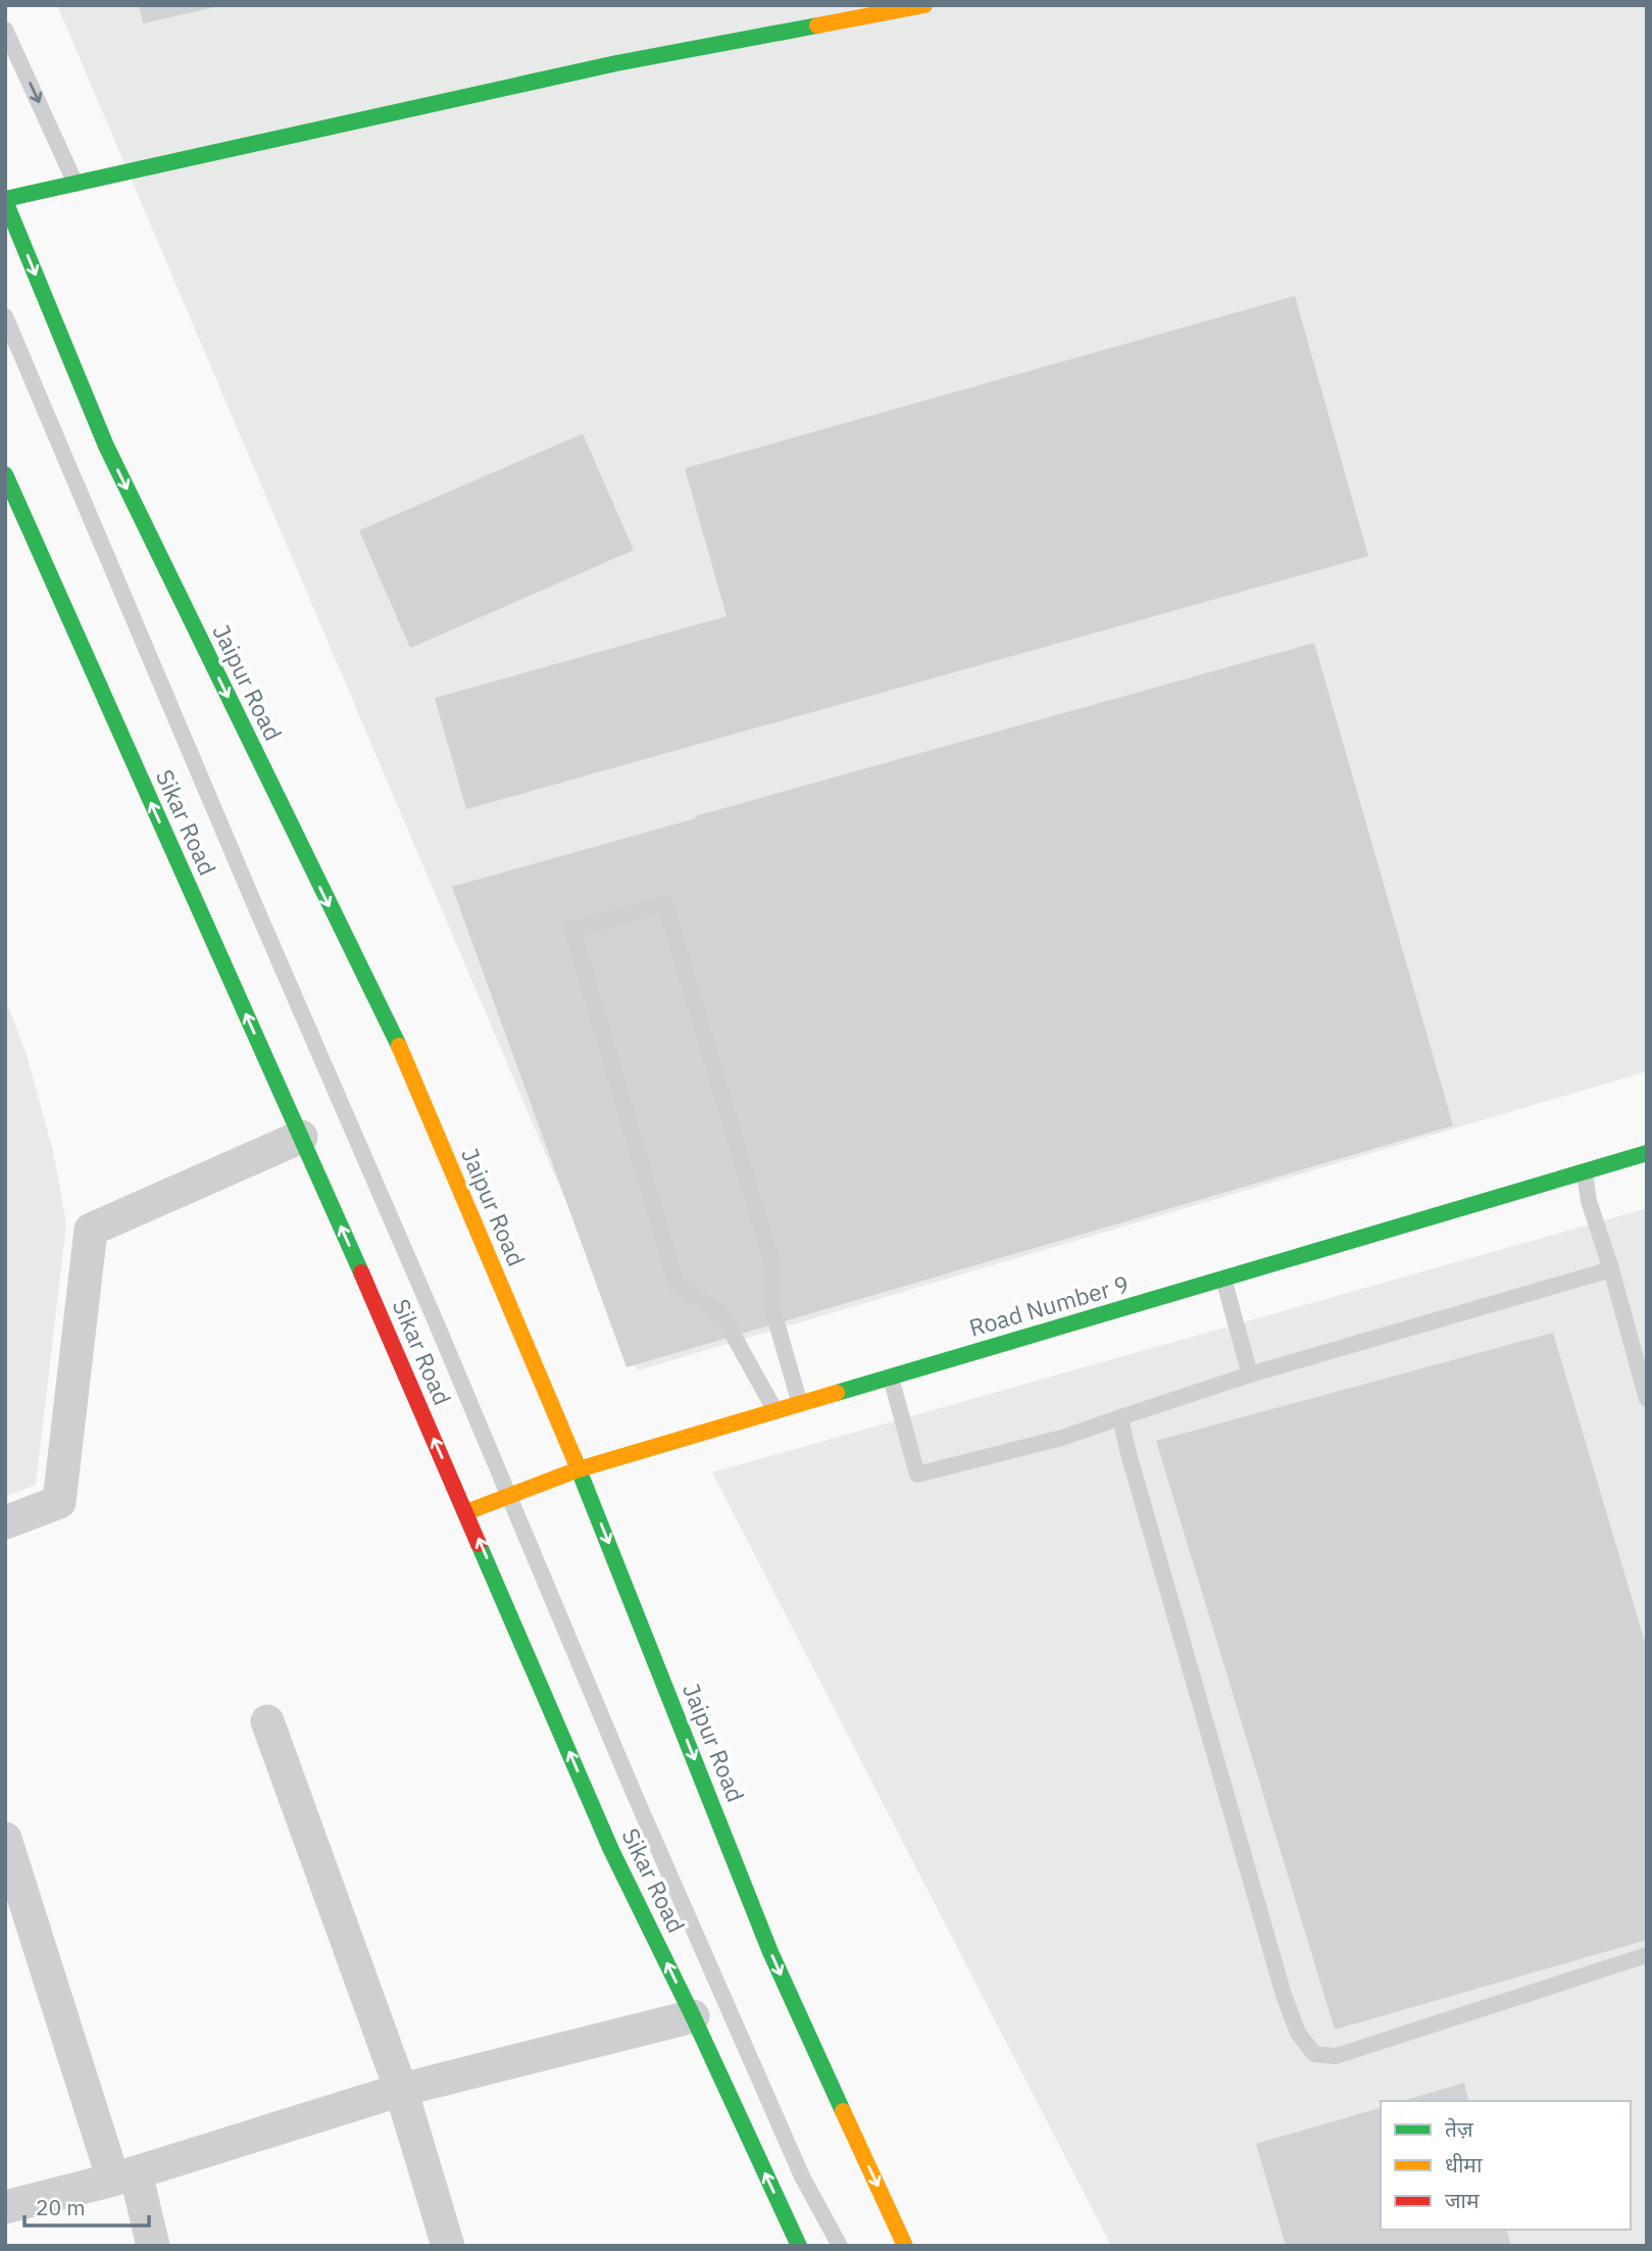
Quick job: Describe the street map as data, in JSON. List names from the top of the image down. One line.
{"streets":{"main road":["Jaipur Road","Sikar Road","Road Number 9"]},"crossings":[["Jaipur Road","Road Number 9"],["Sikar Road","Road Number 9"]],"one_way":["Jaipur Road","Sikar Road"],"legend":["तेज़","धीमा","जाम"],"scale_bar":"20 m"}
